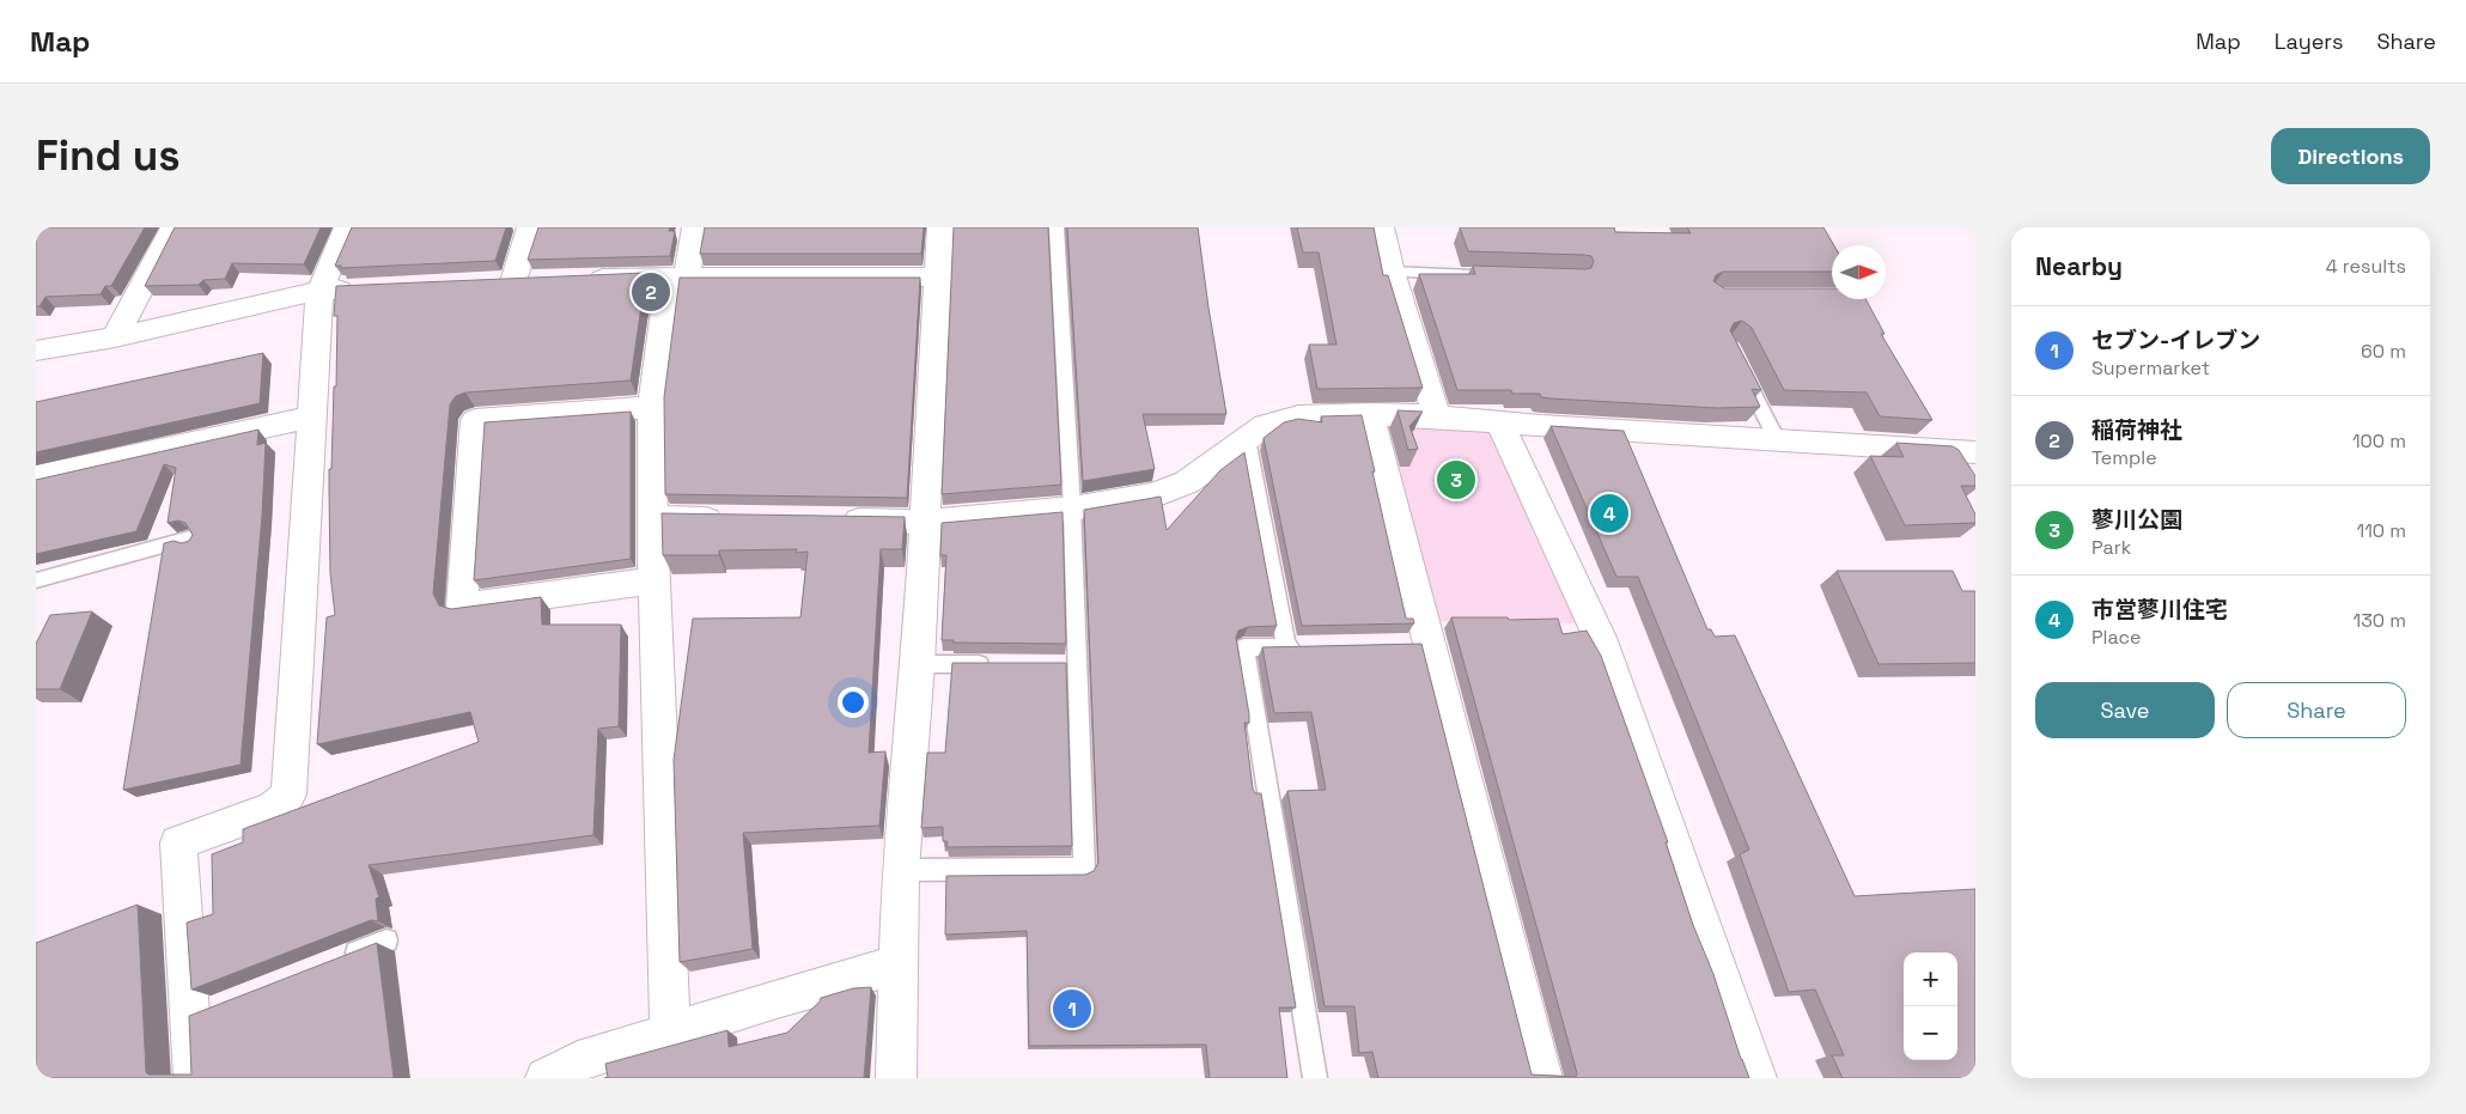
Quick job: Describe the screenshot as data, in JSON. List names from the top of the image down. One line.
{"north":"right","page":{"header":"Map","nav":["Map","Layers","Share"],"buttons":["Directions",["Save","Share"]],"title":"Find us","heading":["Nearby","4 results"],"pins":["2","3","4","1"],"list":[{"mark":"1","name":"セブン-イレブン","note":"Supermarket","value":"60 m"},{"mark":"2","name":"稲荷神社","note":"Temple","value":"100 m"},{"mark":"3","name":"蓼川公園","note":"Park","value":"110 m"},{"mark":"4","name":"市営蓼川住宅","note":"Place","value":"130 m"}],"map_buttons":["+","−"]}}
